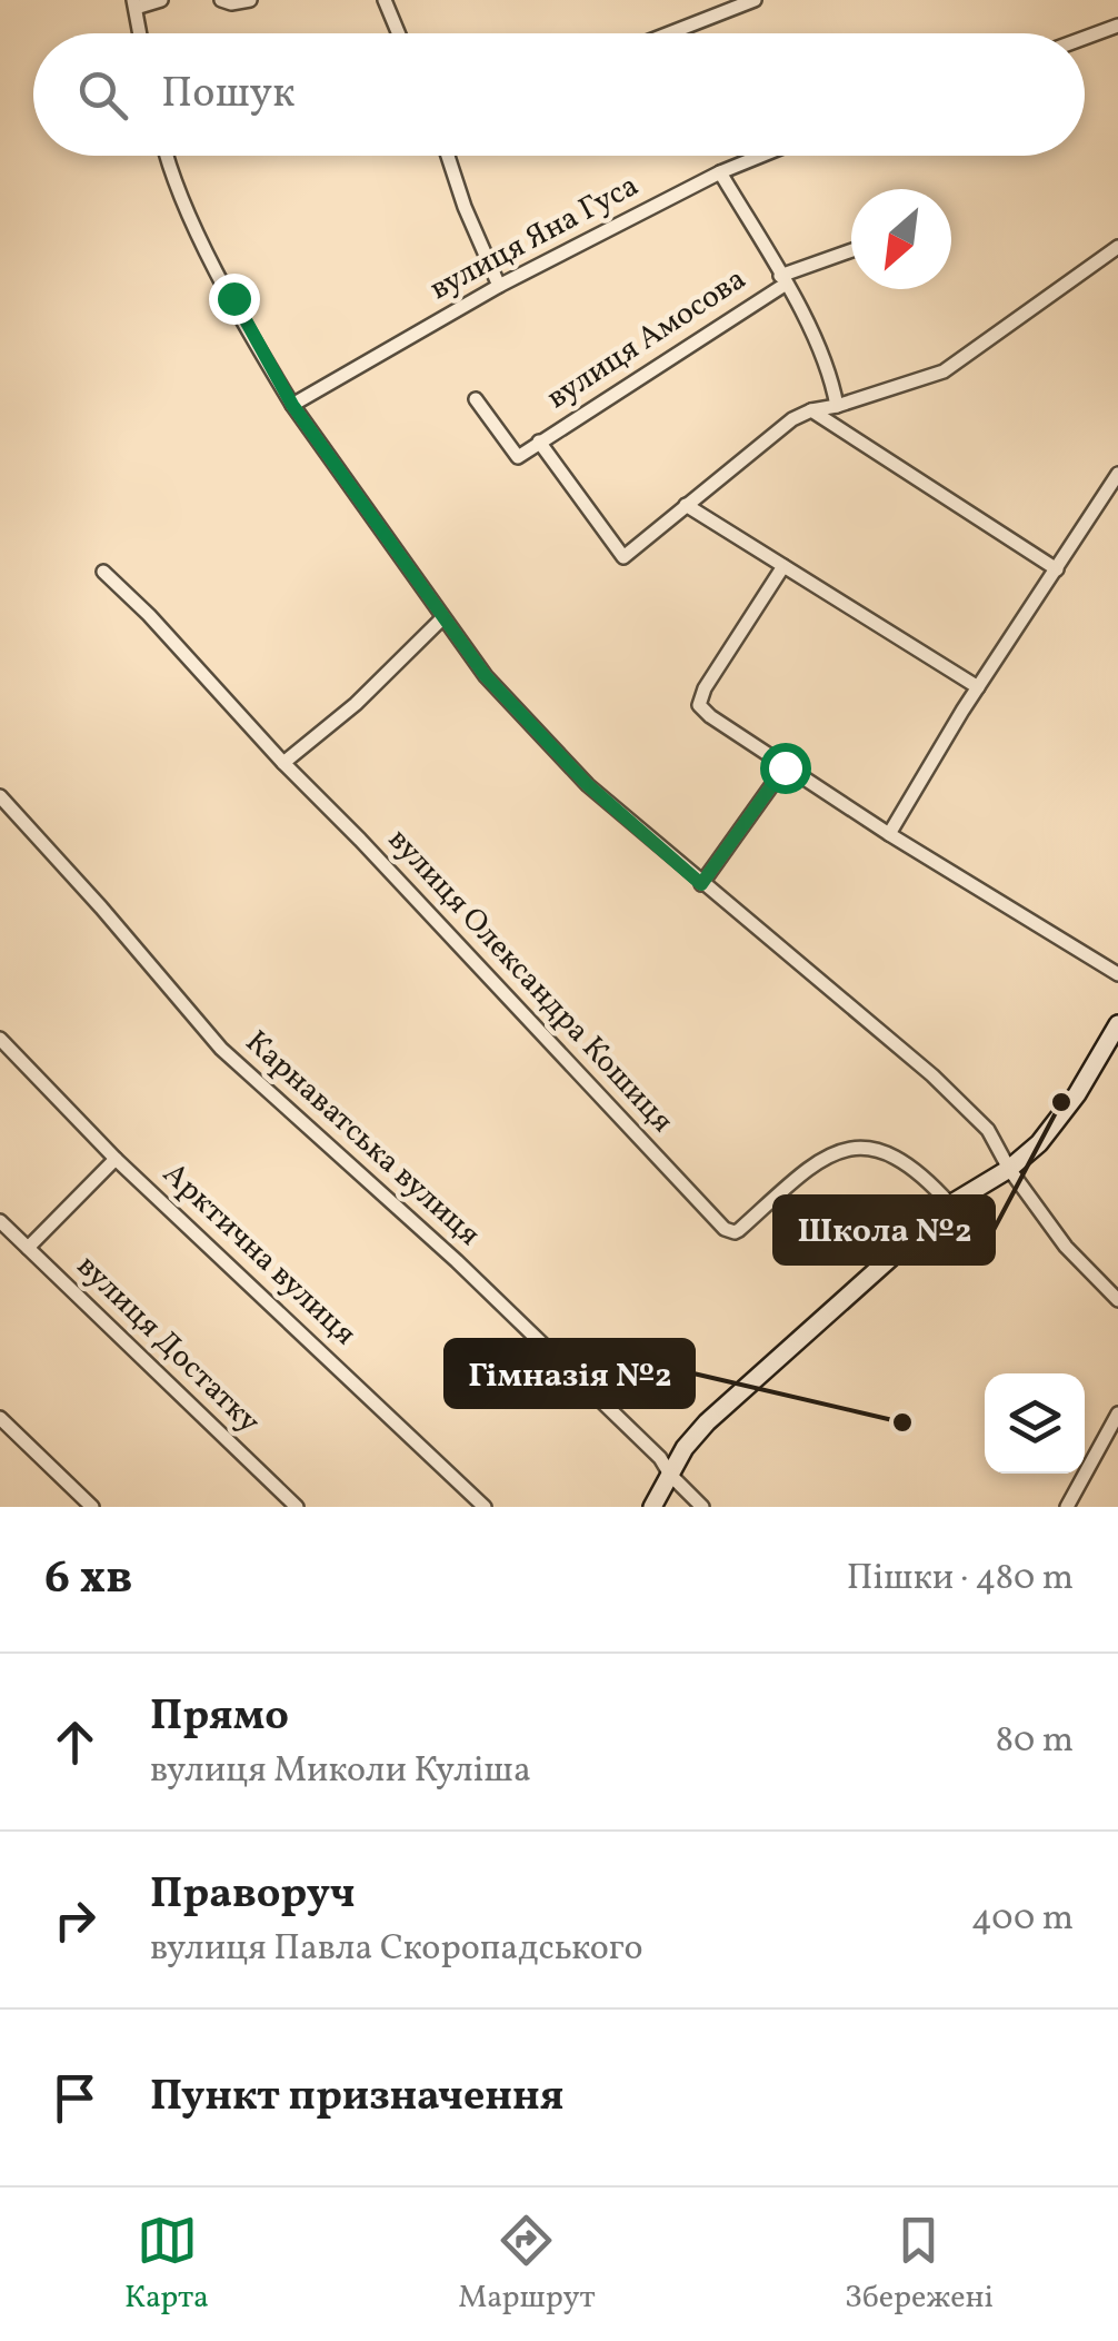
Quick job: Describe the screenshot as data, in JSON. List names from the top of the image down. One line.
{"streets":{"street":["вулиця Яна Гуса","вулиця Амосова","вулиця Олександра Кошиця","Карнаватська вулиця","Арктична вулиця","вулиця Достатку"]},"places":["Школа №2","Гімназія №2"],"north":"bottom left","page":{"search":"Пошук","heading":["6 хв","Пішки · 480 m"],"list":[["Прямо","вулиця Миколи Куліша","80 m"],["Праворуч","вулиця Павла Скоропадського","400 m"],"Пункт призначення"],"nav":["Карта","Маршрут","Збережені"]}}
